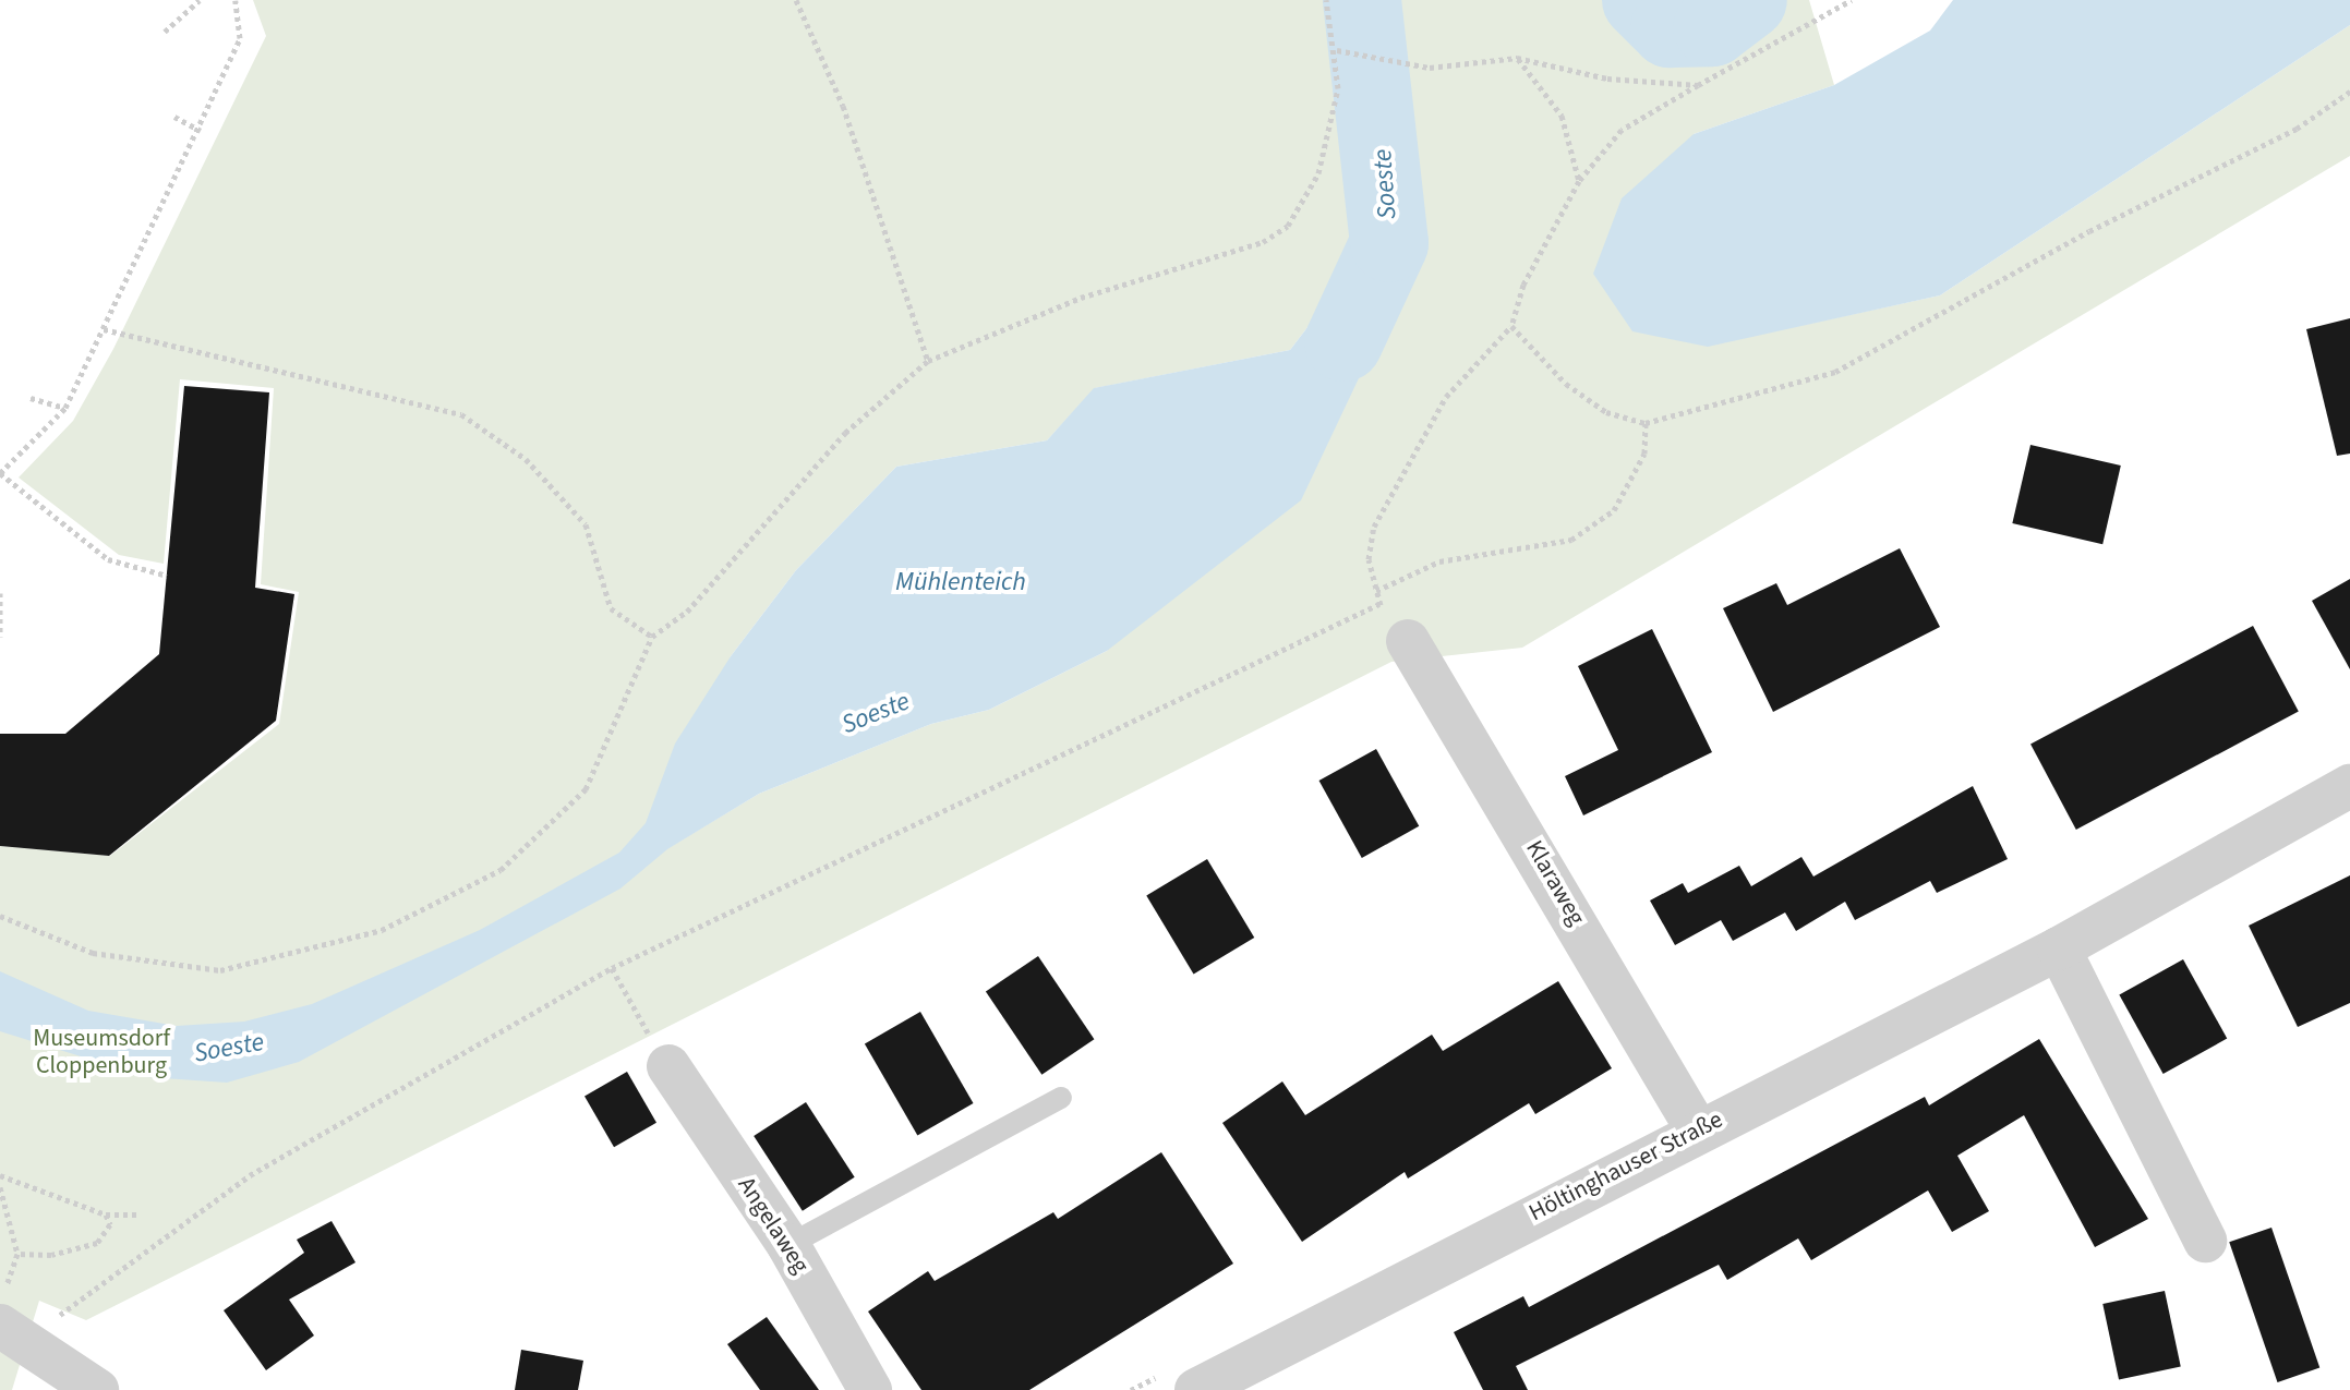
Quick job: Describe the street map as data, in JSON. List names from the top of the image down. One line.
{"streets":{"street":["Klaraweg","Höltinghauser Straße","Angelaweg"]},"crossings":[["Klaraweg","Höltinghauser Straße"]],"water":["Soeste","Mühlenteich"],"parks":["Museumsdorf Cloppenburg"]}
